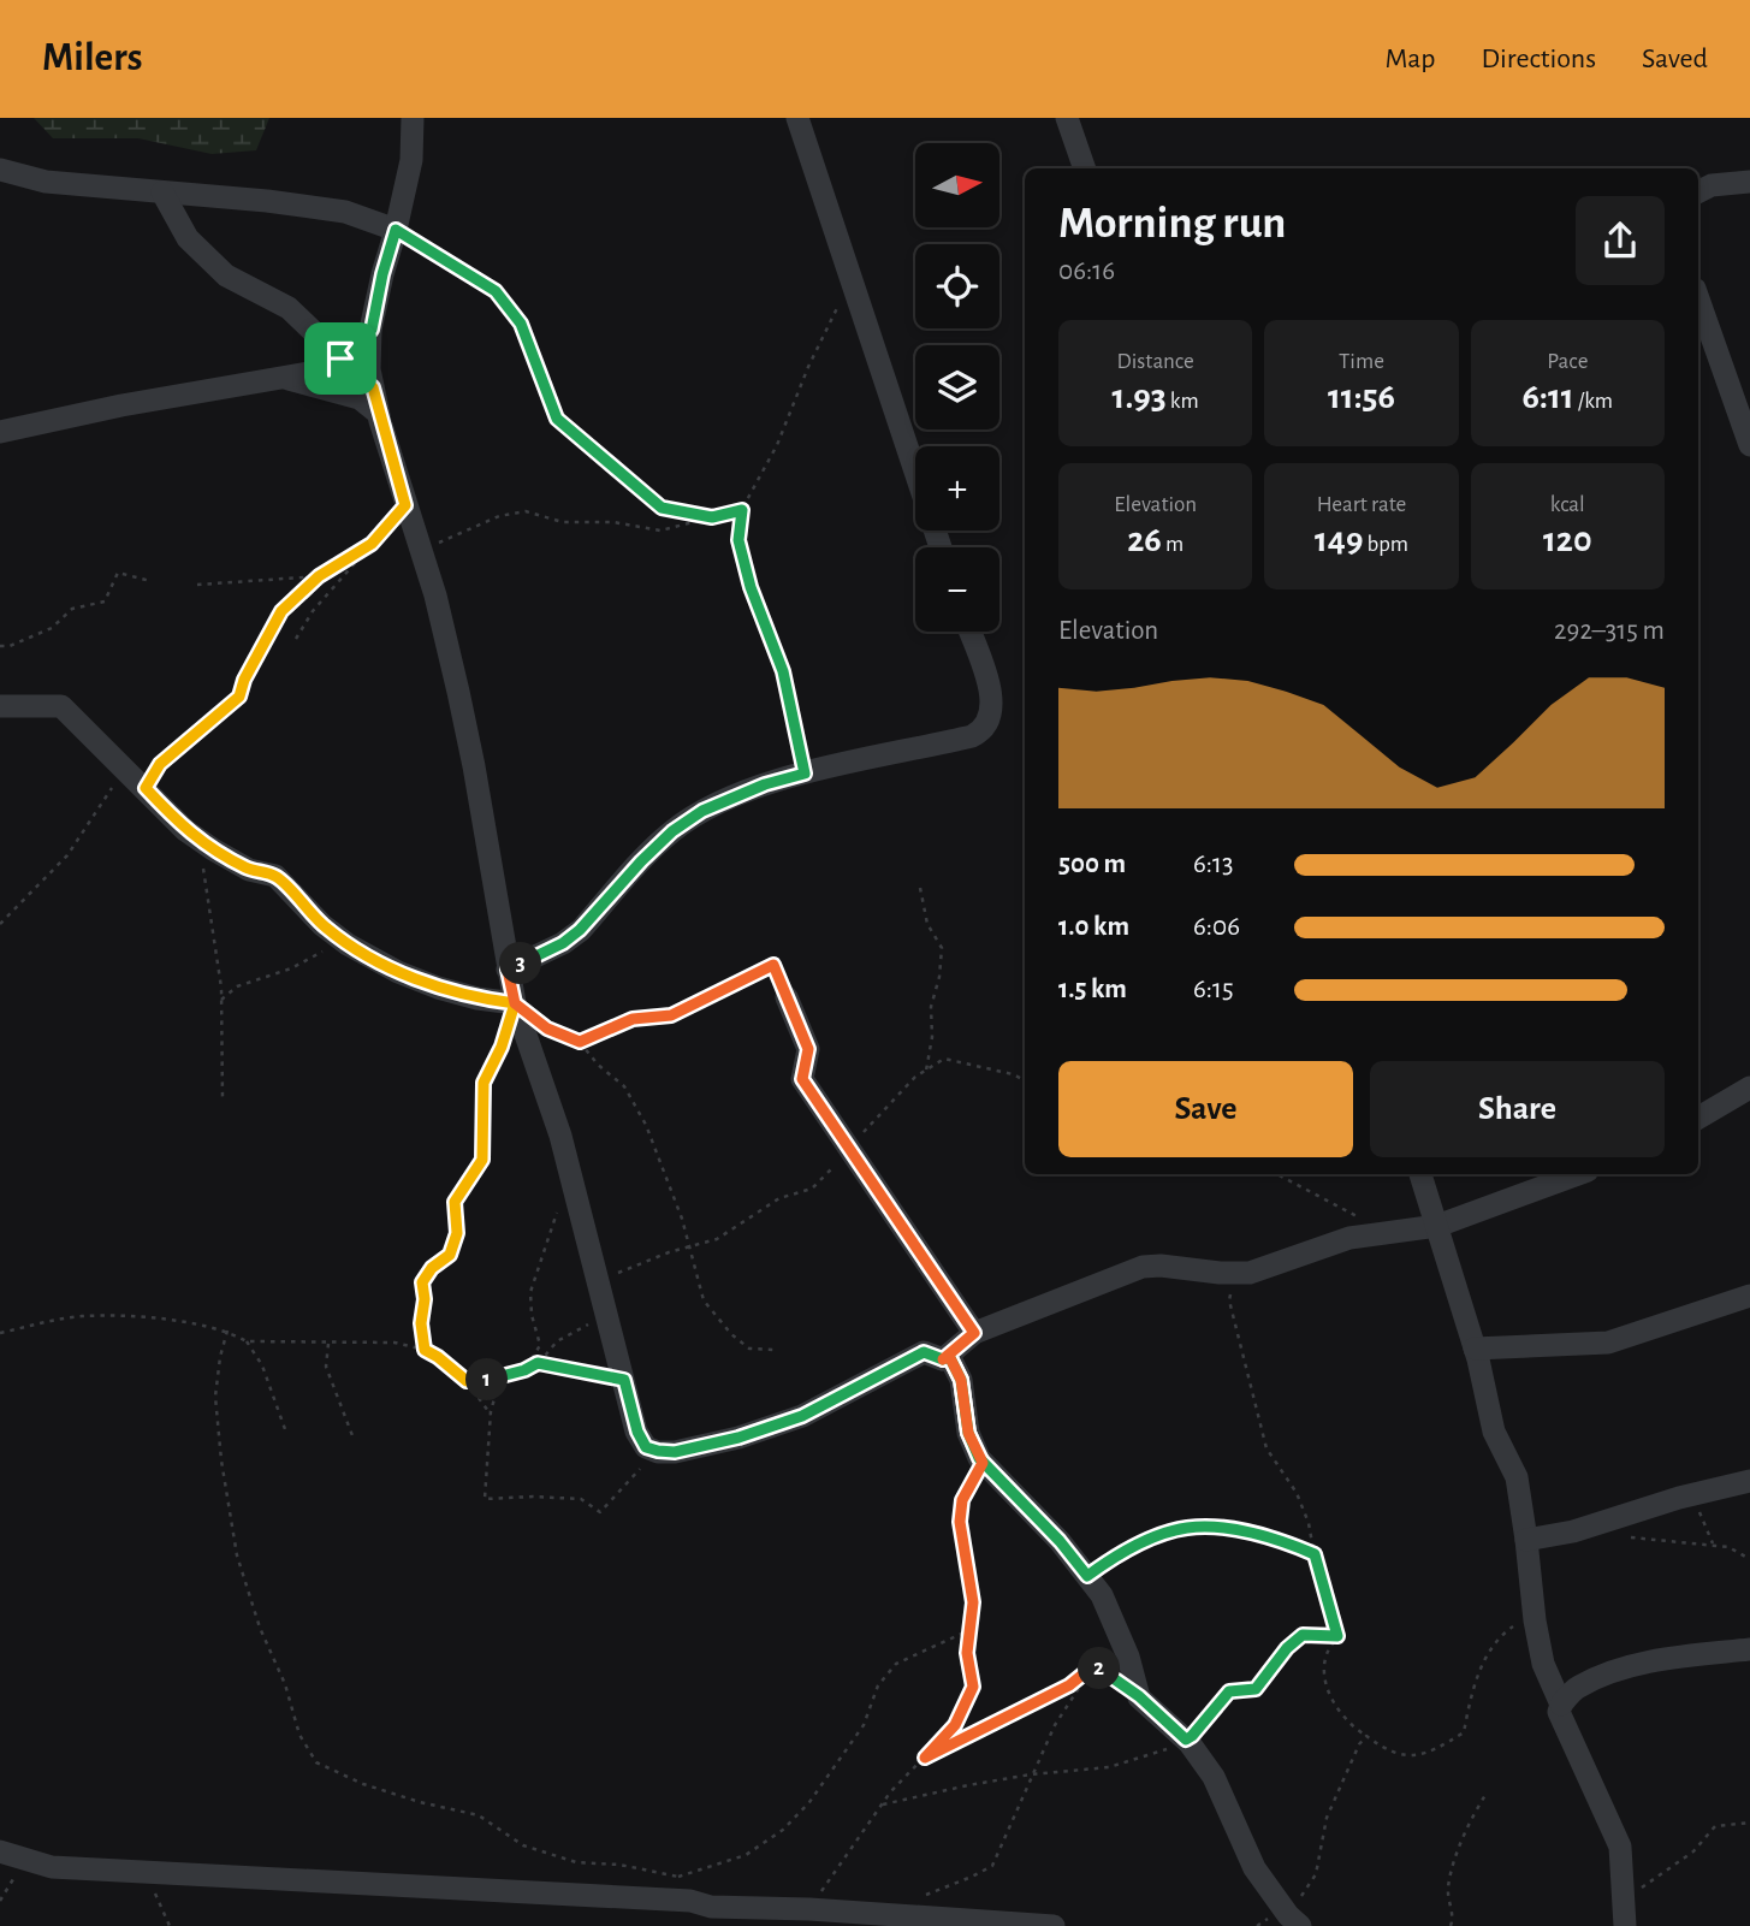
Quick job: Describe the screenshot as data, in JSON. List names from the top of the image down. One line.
{"north":"right","page":{"header":"Milers","nav":["Map","Directions","Saved"],"map_buttons":["+","−"],"heading":["Morning run","06:16"],"stats":[["Distance","1.93 km"],["Time","11:56"],["Pace","6:11 /km"],["Elevation","26 m"],["Heart rate","149 bpm"],["kcal","120"]],"chart":["Elevation","292–315 m"],"list":[{"name":"500 m","note":"6:13"},{"name":"1.0 km","note":"6:06"},{"name":"1.5 km","note":"6:15"}],"pins":["3","1","2"],"buttons":["Save","Share"]}}
